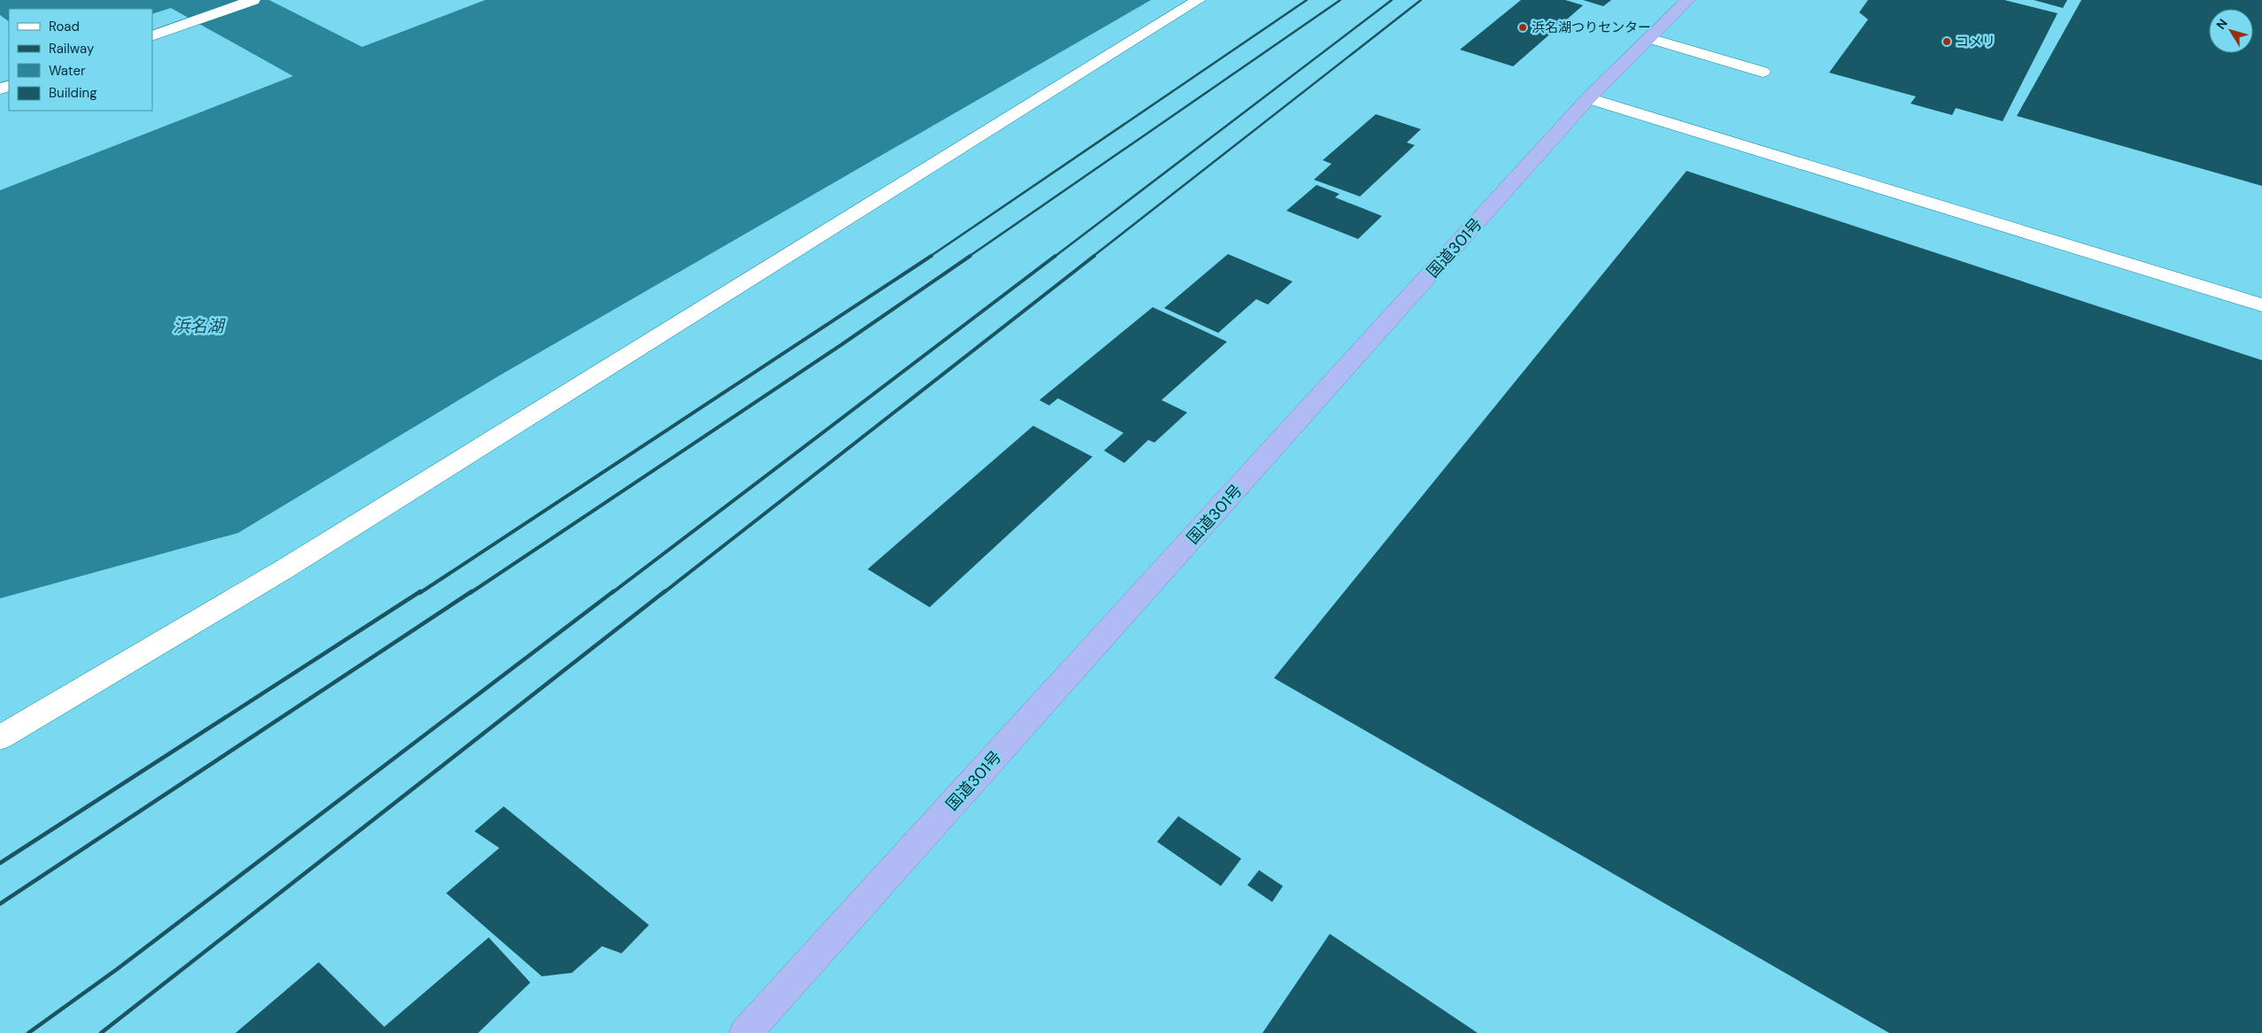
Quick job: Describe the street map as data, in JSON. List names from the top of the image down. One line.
{"streets":{"highway":["国道301号"]},"water":["浜名湖"],"places":["浜名湖つりセンター","コメリ"],"legend":["Road","Railway","Water","Building"],"north":"top left"}
